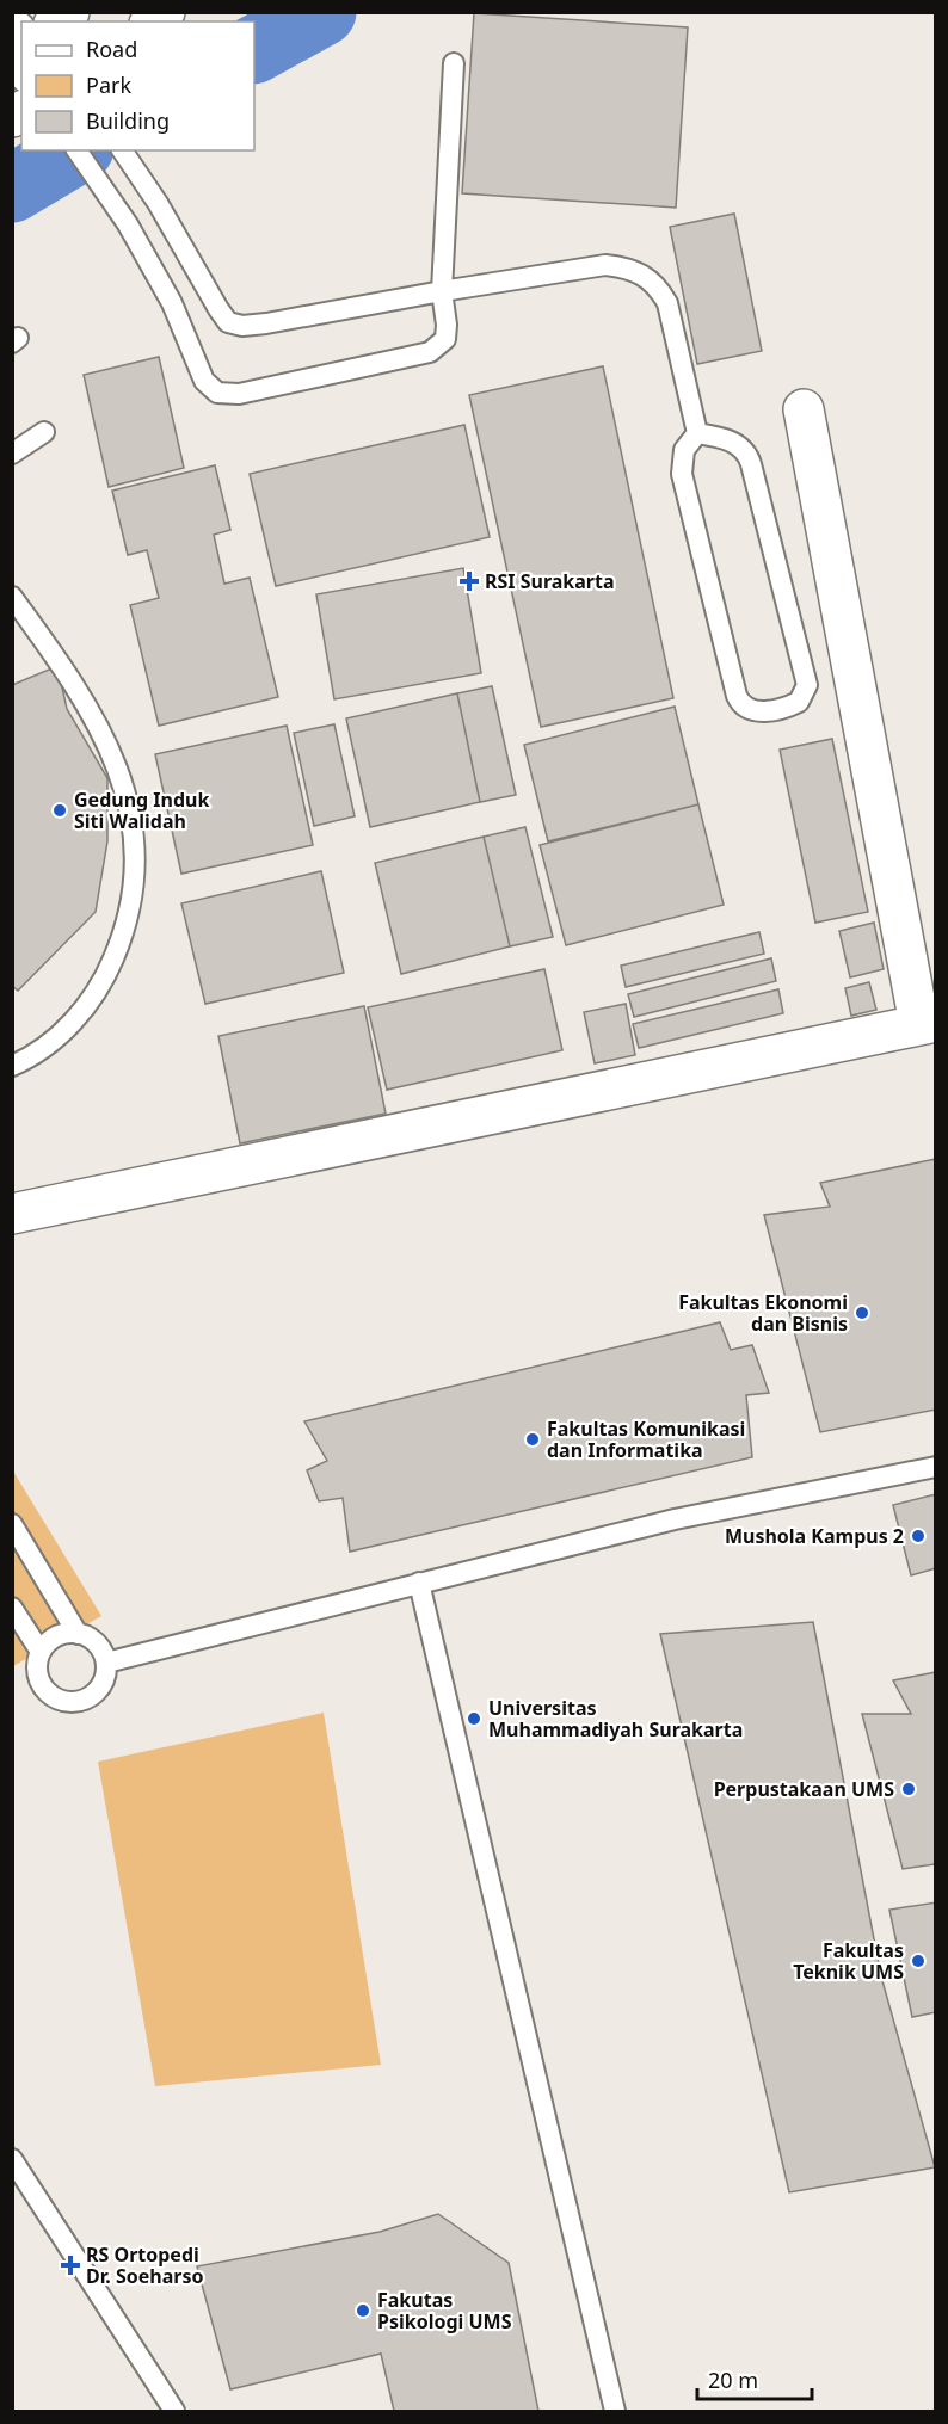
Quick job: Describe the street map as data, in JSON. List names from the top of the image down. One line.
{"places":{"health":["RSI Surakarta","RS Ortopedi Dr. Soeharso"],"other":["Gedung Induk Siti Walidah","Fakultas Ekonomi dan Bisnis","Fakultas Komunikasi dan Informatika","Mushola Kampus 2","Universitas Muhammadiyah Surakarta","Perpustakaan UMS","Fakultas Teknik UMS","Fakutas Psikologi UMS"]},"legend":["Road","Park","Building"],"scale_bar":"20 m"}
